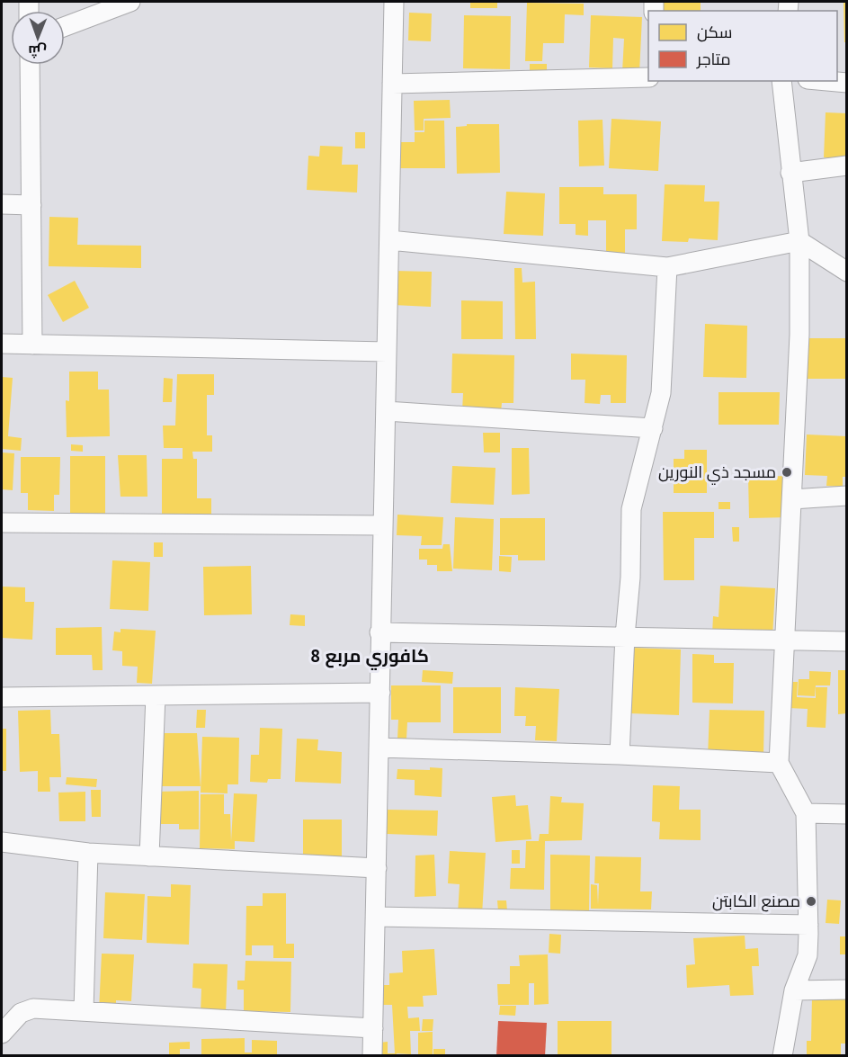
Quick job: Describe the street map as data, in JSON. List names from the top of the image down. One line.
{"districts":["كافوري مربع 8"],"places":["مسجد ذي النورين","مصنع الكابتن"],"legend":["سكن","متاجر"],"north":"bottom"}
